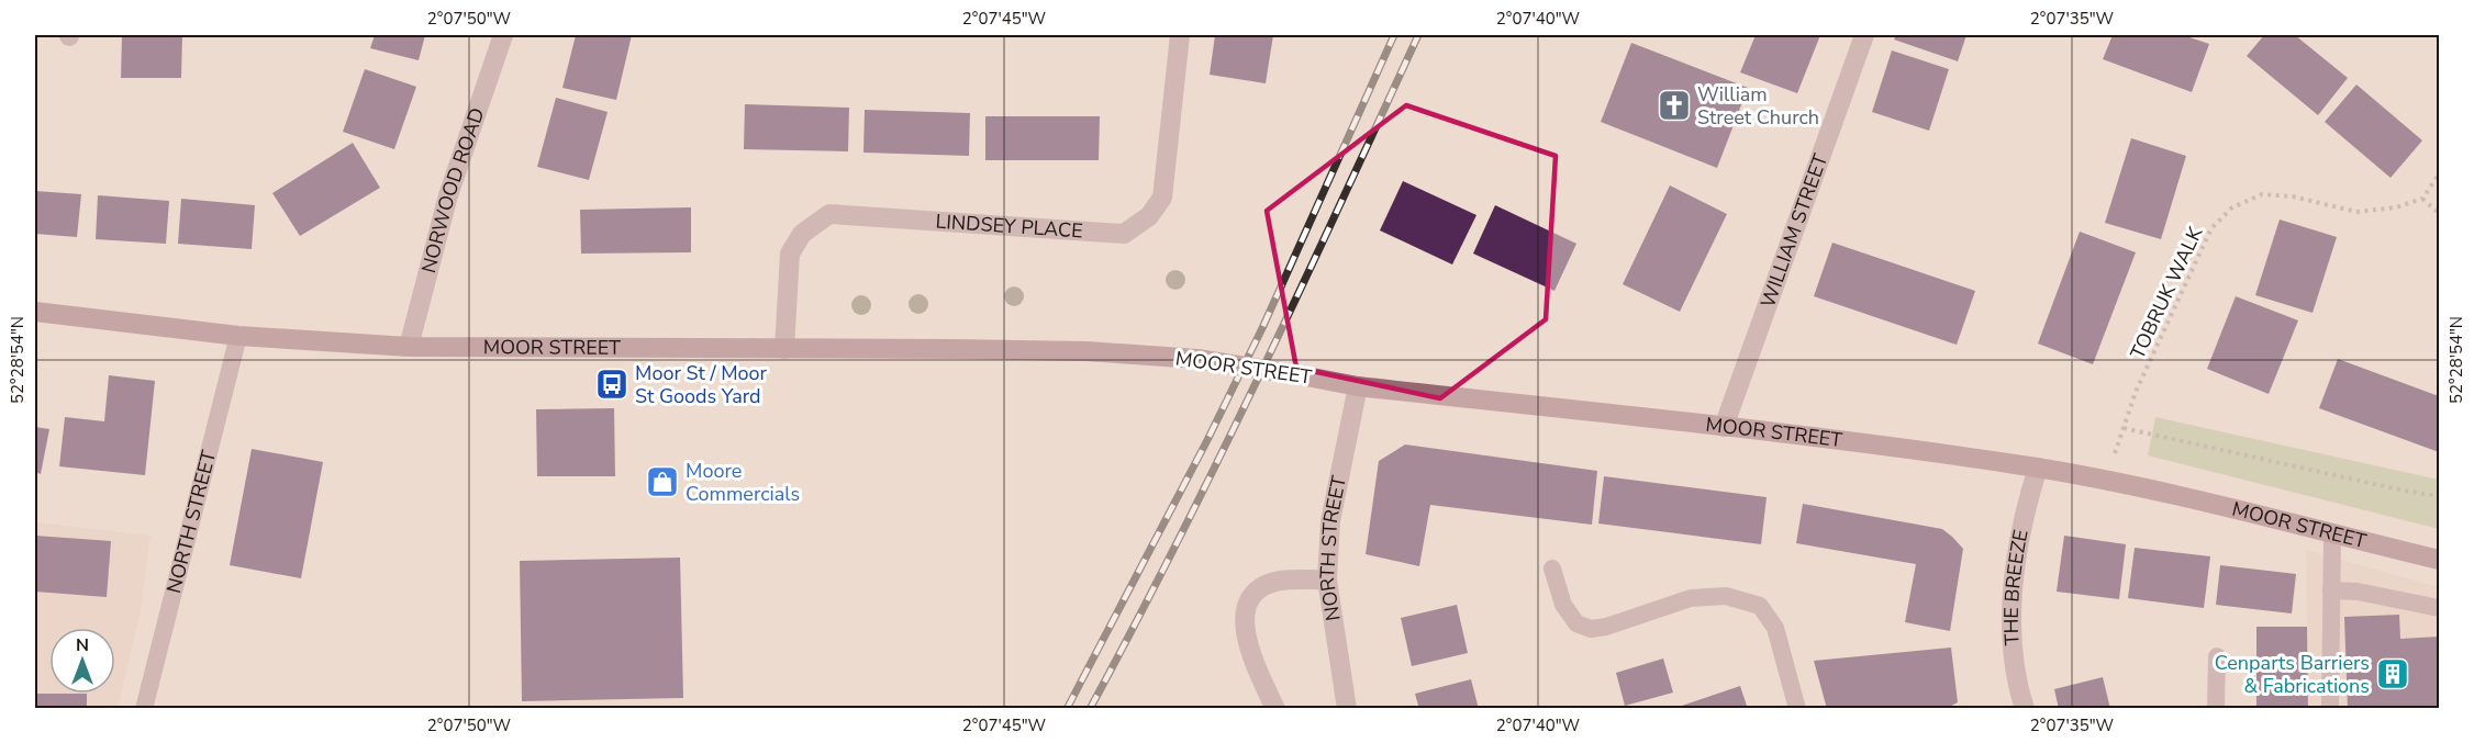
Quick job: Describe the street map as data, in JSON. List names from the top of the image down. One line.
{"streets":{"street":["NORWOOD ROAD","LINDSEY PLACE","WILLIAM STREET","MOOR STREET","NORTH STREET","THE BREEZE"],"path":["TOBRUK WALK"]},"crossings":[["NORWOOD ROAD","MOOR STREET"],["LINDSEY PLACE","MOOR STREET"],["WILLIAM STREET","MOOR STREET"],["MOOR STREET","NORTH STREET"],["MOOR STREET","THE BREEZE"]],"places":{"church":["William Street Church"],"bus stop":["Moor St / Moor St Goods Yard"],"shop":["Moore Commercials"],"building":["Cenparts Barriers & Fabrications"]},"north":"top","coordinates":["2°07'50\"W","2°07'45\"W","2°07'40\"W","2°07'35\"W","52°28'54\"N"]}
